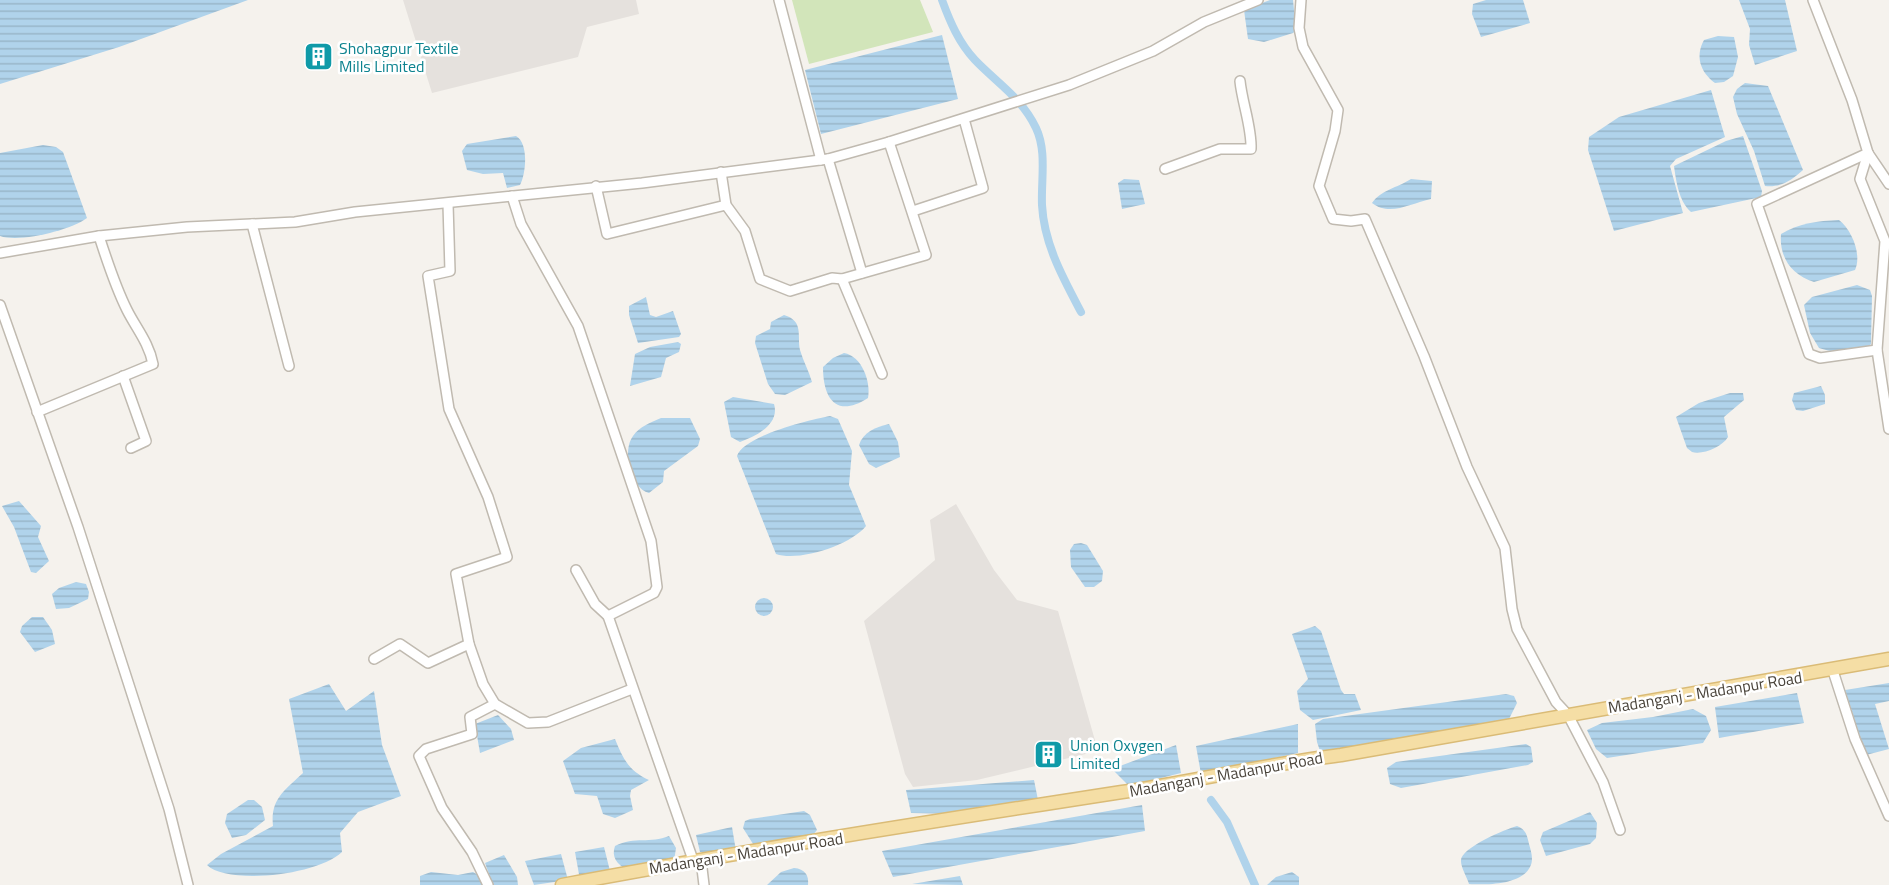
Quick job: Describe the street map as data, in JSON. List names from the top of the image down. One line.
{"streets":{"main road":["Madanganj - Madanpur Road"]},"places":{"building":["Shohagpur Textile Mills Limited","Union Oxygen Limited"]}}
